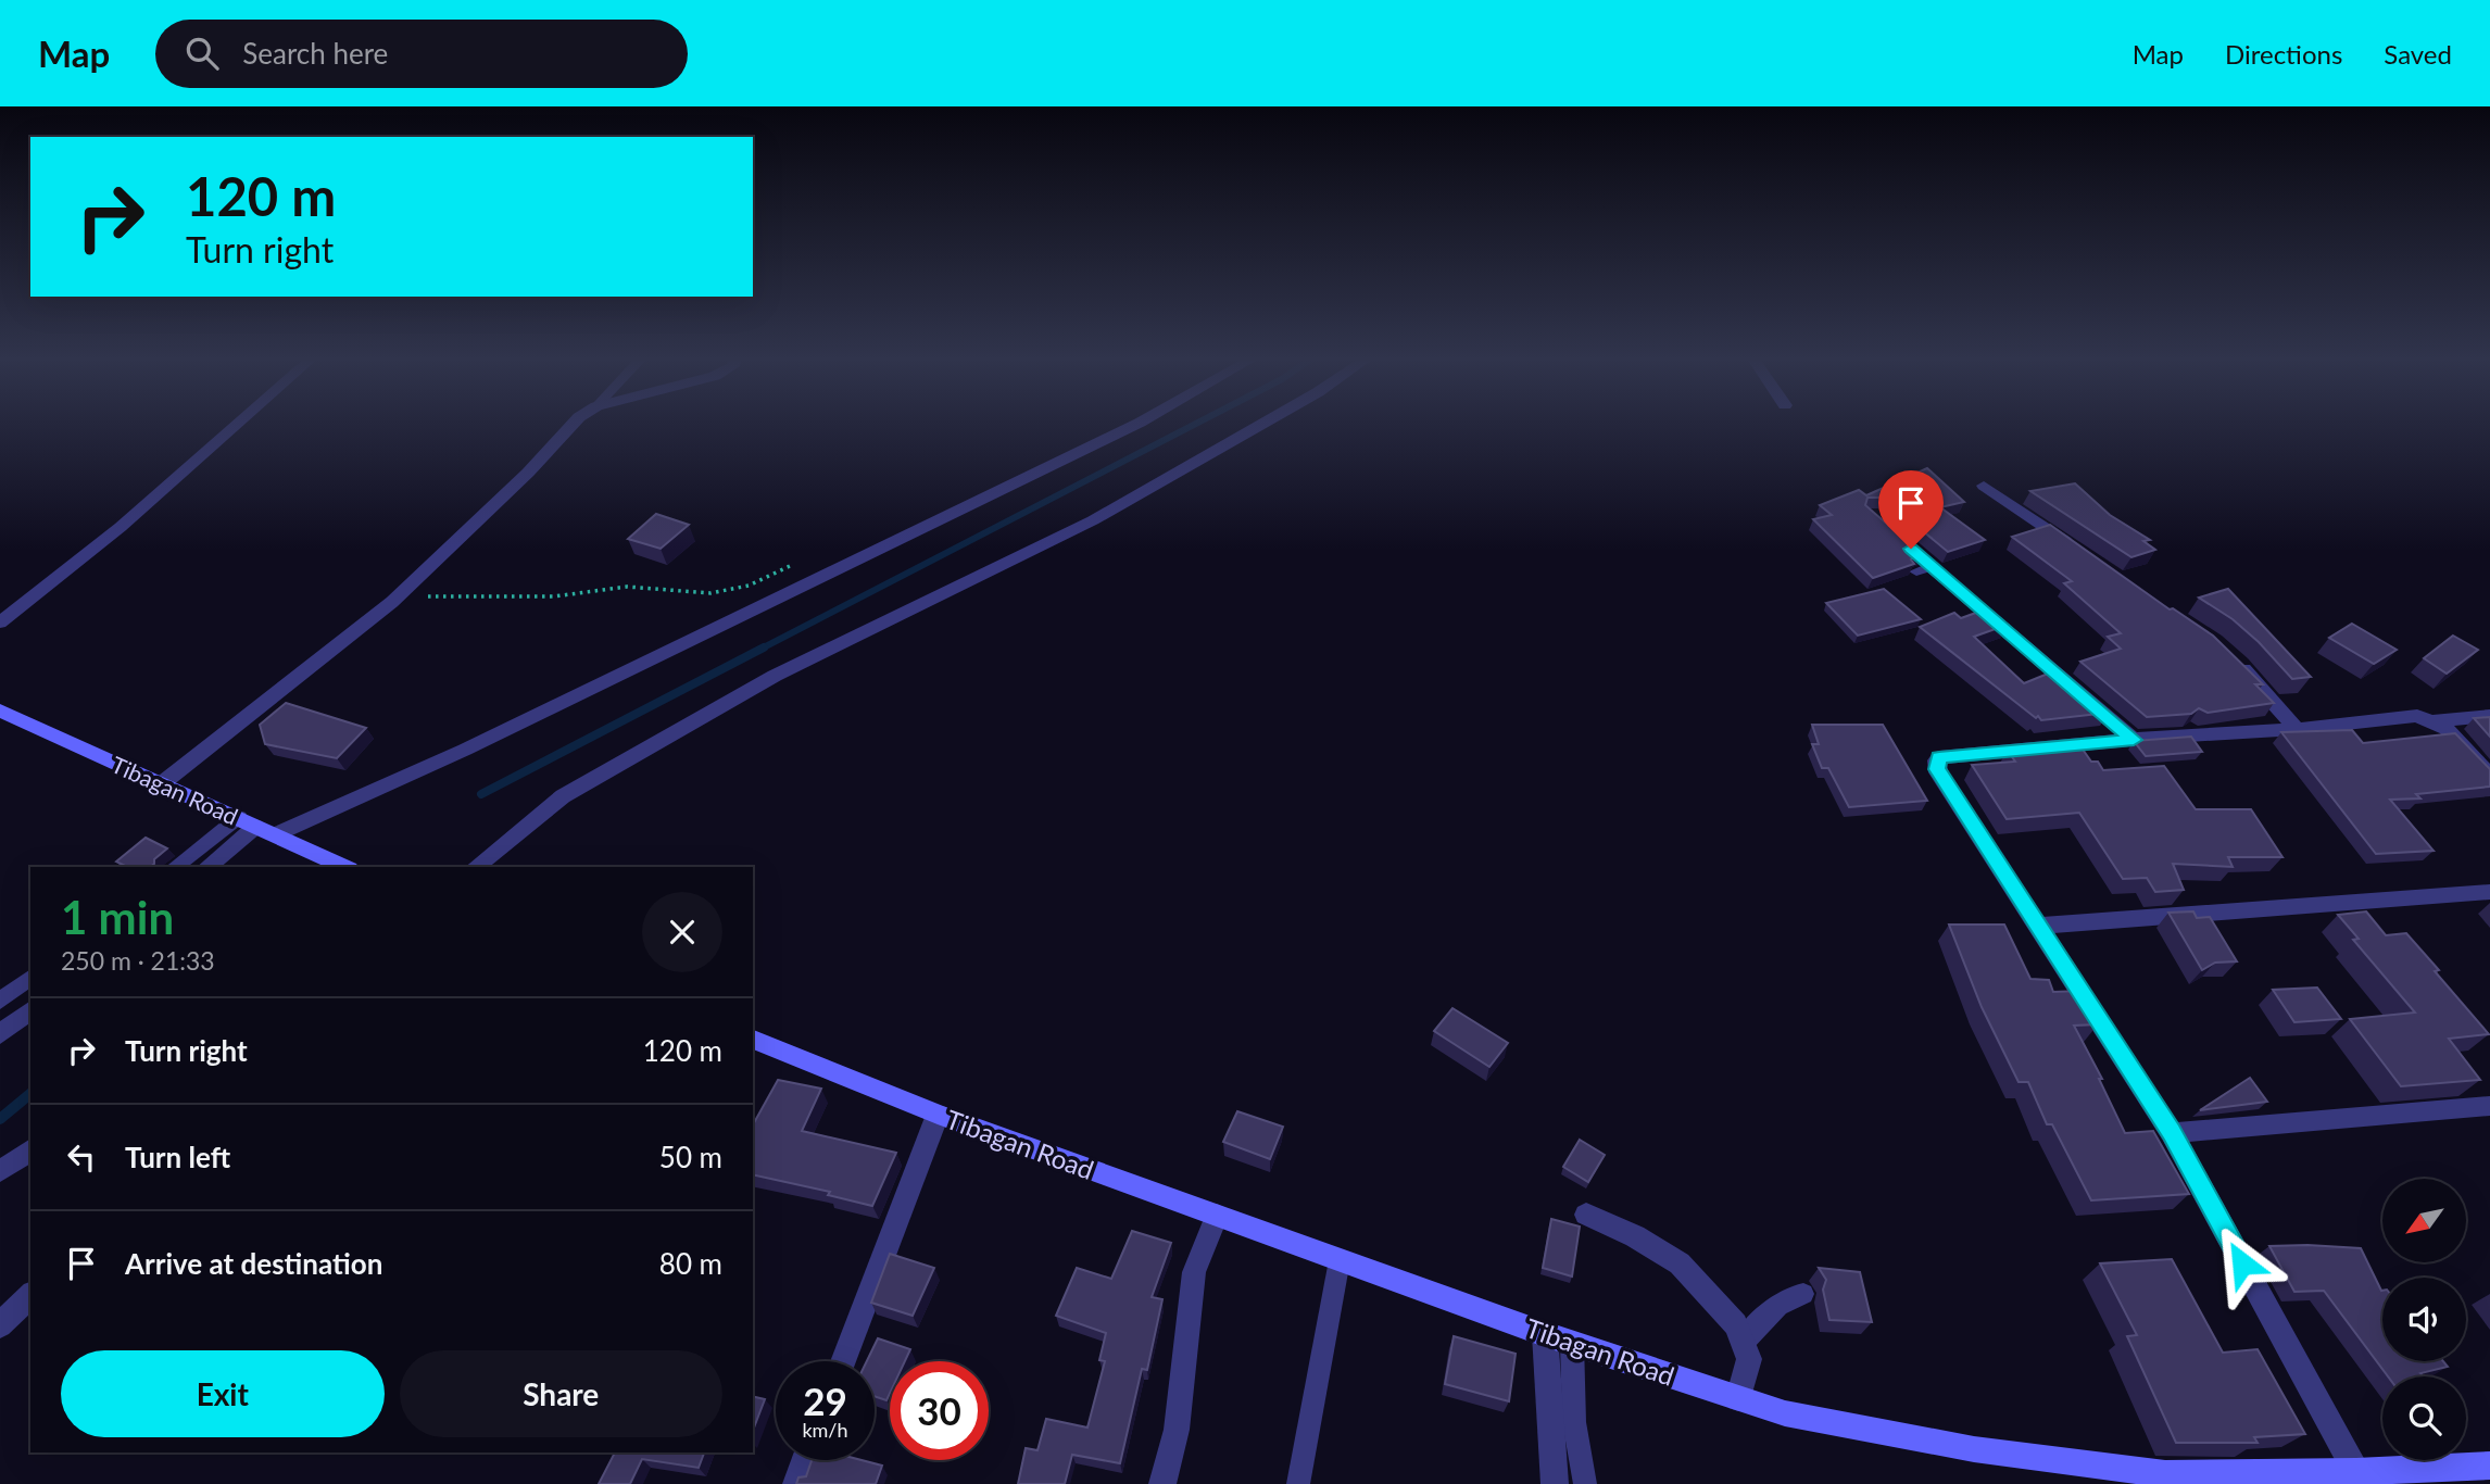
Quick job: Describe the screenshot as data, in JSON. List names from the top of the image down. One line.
{"streets":{"main road":["Tibagan Road"]},"north":"bottom left","page":{"header":"Map","search":"Search here","nav":["Map","Directions","Saved"],"turn":["120 m","Turn right"],"heading":["1 min","250 m · 21:33"],"list":[{"name":"Turn right","value":"120 m"},{"name":"Turn left","value":"50 m"},{"name":"Arrive at destination","value":"80 m"}],"buttons":["Exit","Share"],"speed":"29 km/h","limit":"30"}}
